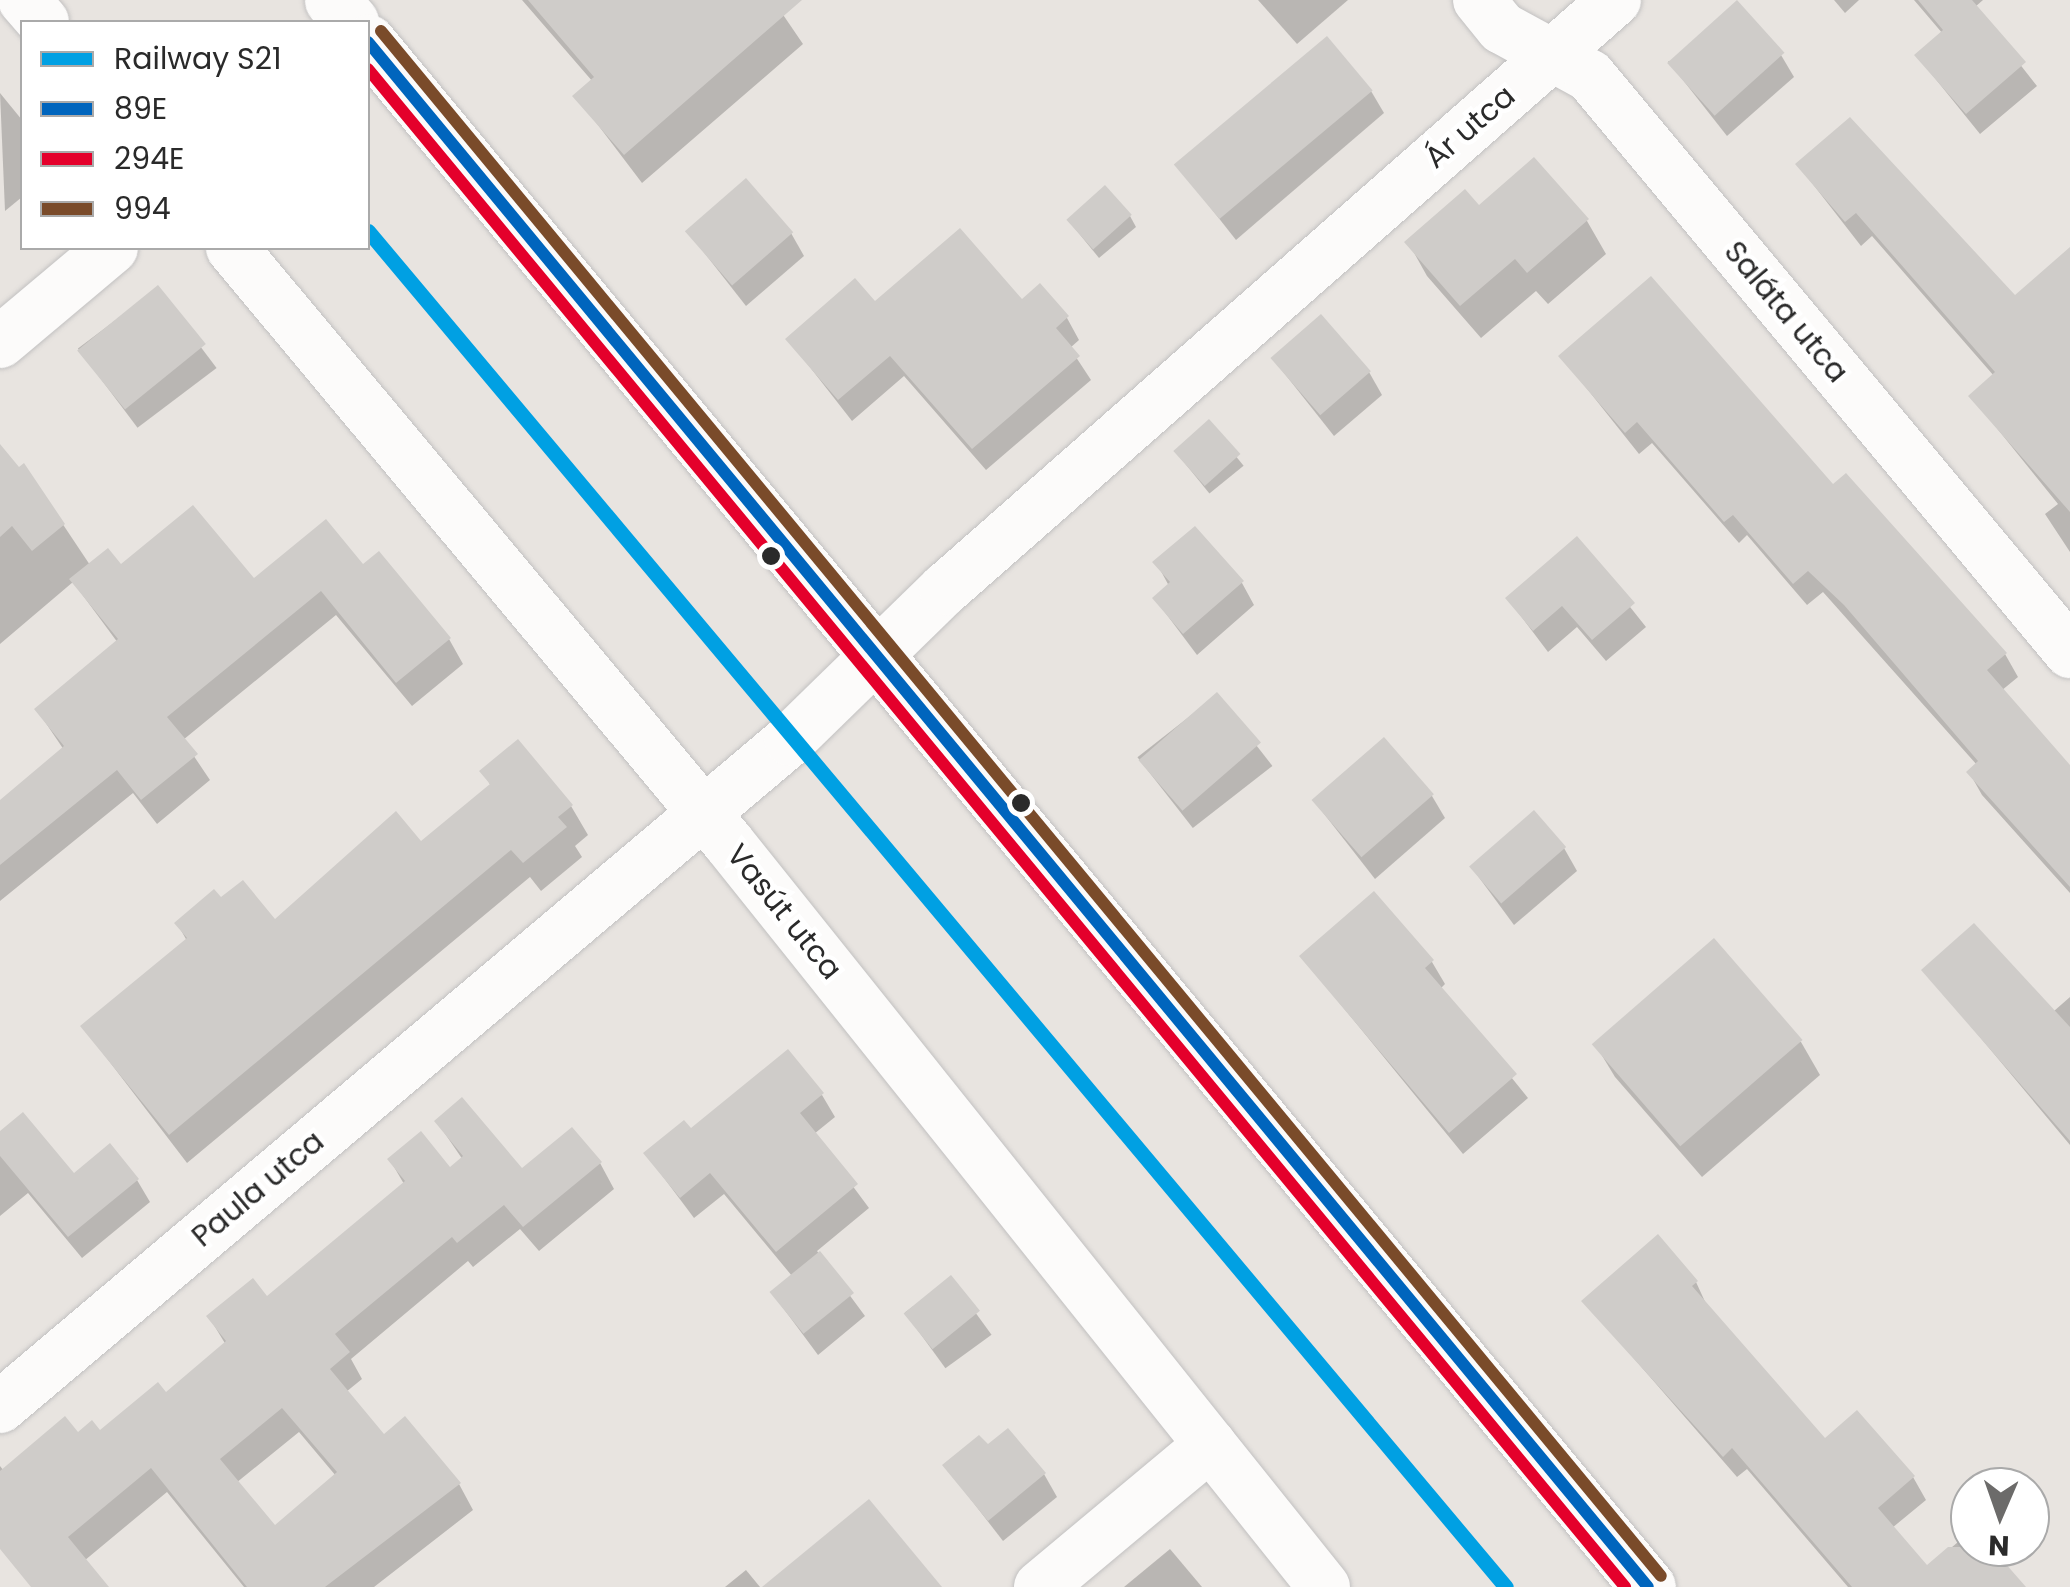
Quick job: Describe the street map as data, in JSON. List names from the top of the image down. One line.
{"streets":{"street":["Ár utca","Saláta utca","Vasút utca","Paula utca"]},"crossings":[["Ár utca","Saláta utca"],["Ár utca","Paula utca"],["Vasút utca","Paula utca"]],"lines":["transit line 994","transit line 89E","transit line 294E","rail line S21"],"legend":["Railway S21","89E","294E","994"],"north":"bottom"}
